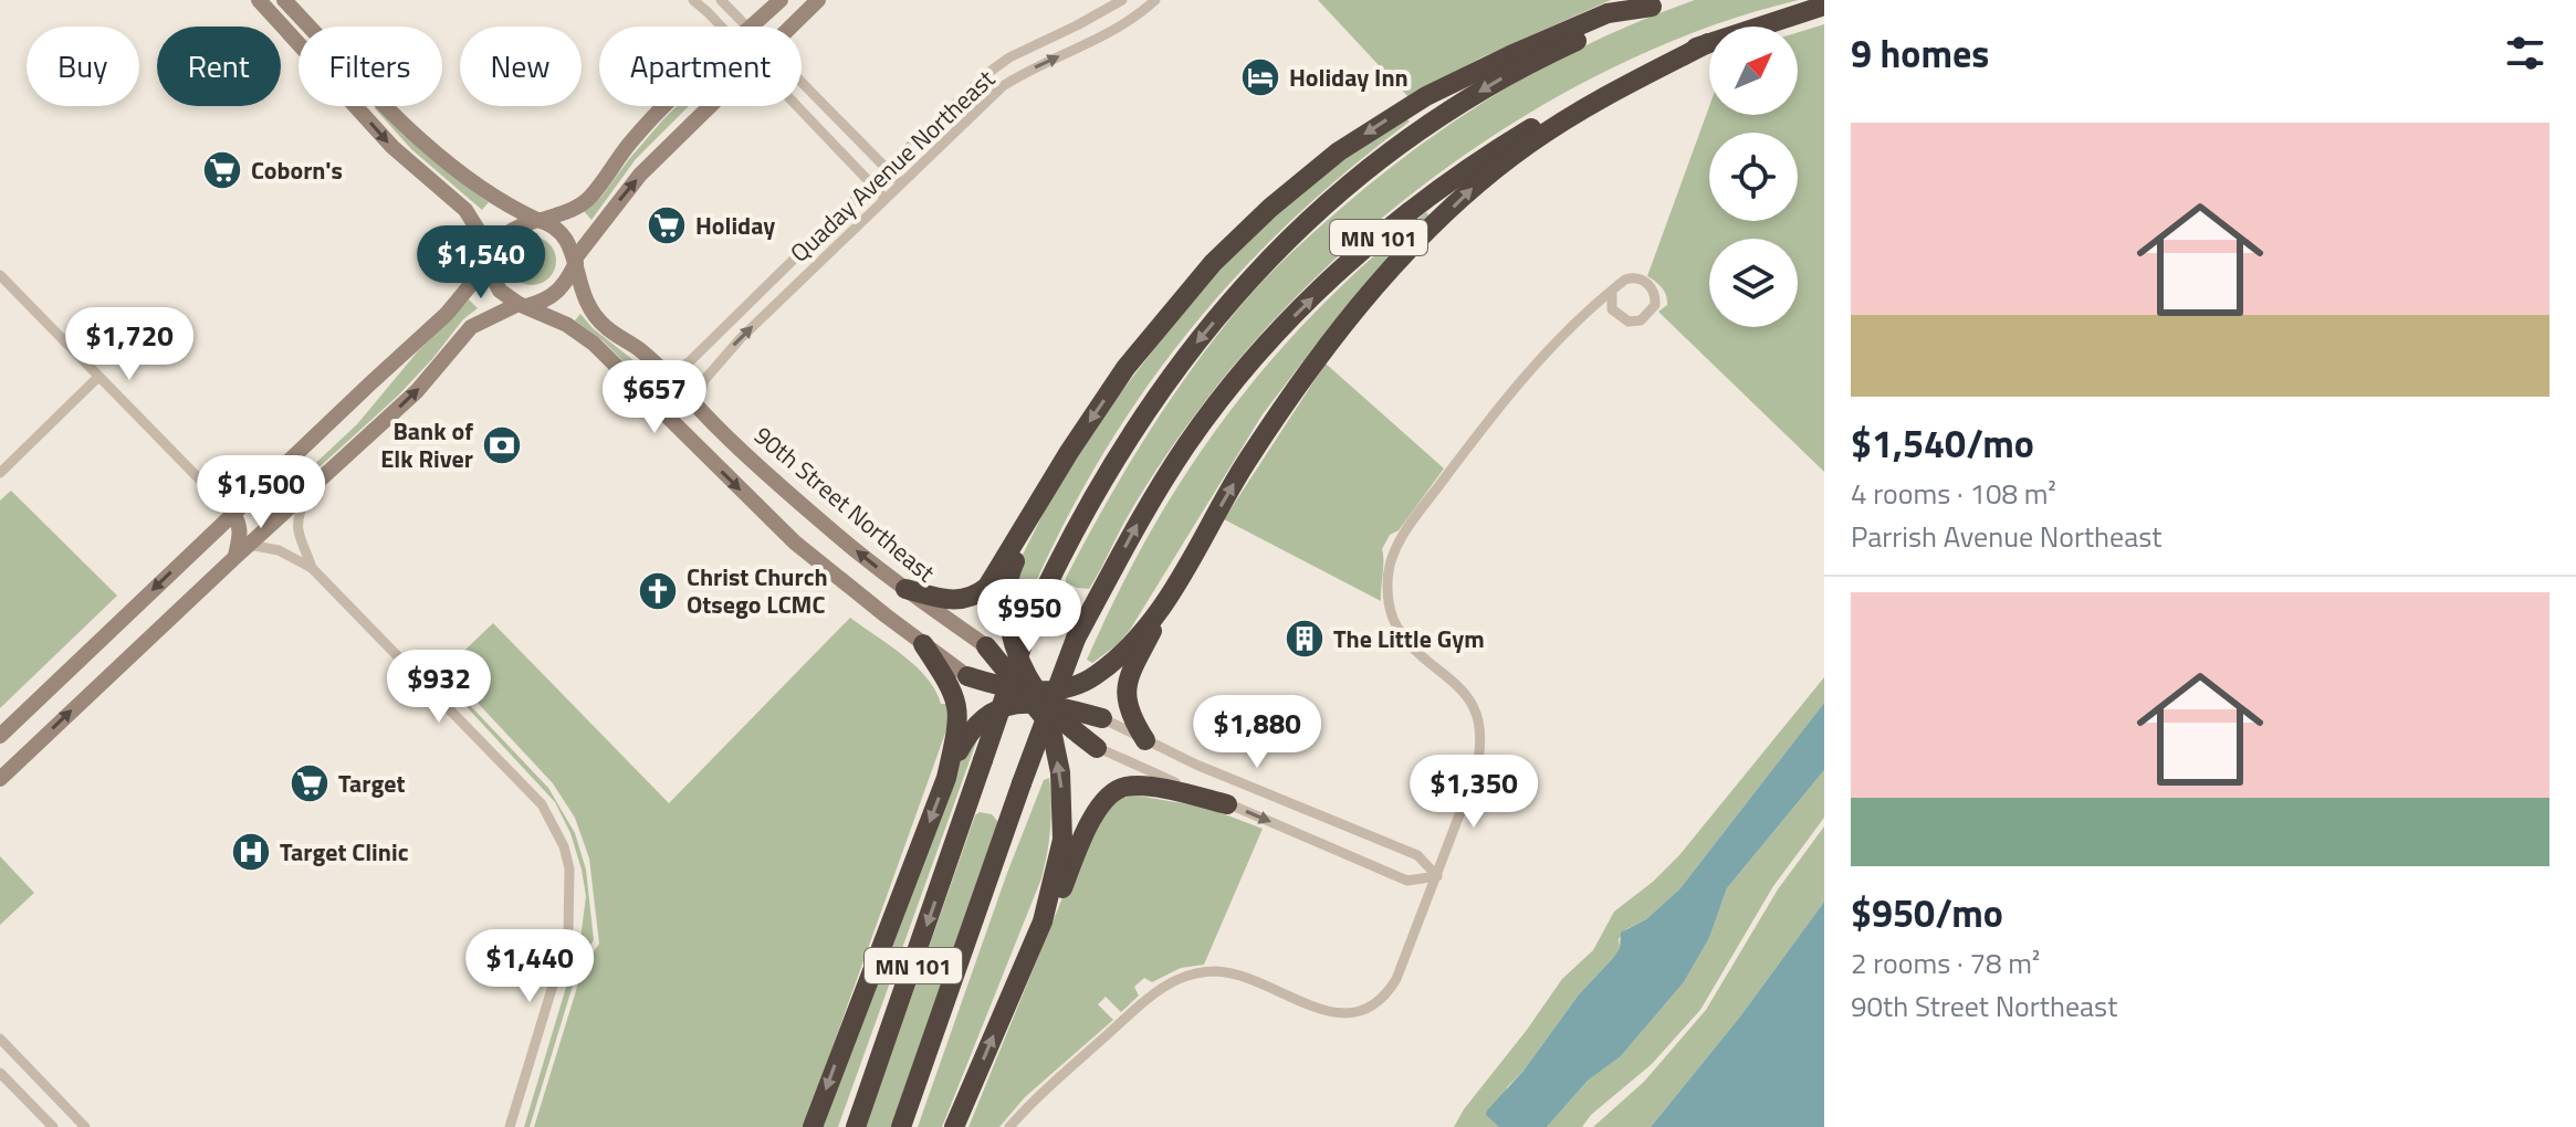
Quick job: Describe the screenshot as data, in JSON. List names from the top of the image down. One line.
{"streets":{"highway":["MN 101"],"main road":["90th Street Northeast"],"street":["Quaday Avenue Northeast"]},"crossings":[["Quaday Avenue Northeast","90th Street Northeast"]],"places":{"hotel":["Holiday Inn"],"supermarket":["Coborn's","Holiday","Target"],"bank":["Bank of Elk River"],"church":["Christ Church Otsego LCMC"],"building":["The Little Gym"],"hospital":["Target Clinic"]},"north":"top right","page":{"heading":"9 homes","chip":["Buy","Rent","Filters","New","Apartment"],"list":[{"name":"$1,540/mo","note":"4 rooms · 108 m² · Parrish Avenue Northeast"},{"name":"$950/mo","note":"2 rooms · 78 m² · 90th Street Northeast"}],"price":["$1,540","$1,720","$657","$1,500","$950","$932","$1,880","$1,350","$1,440"]}}
